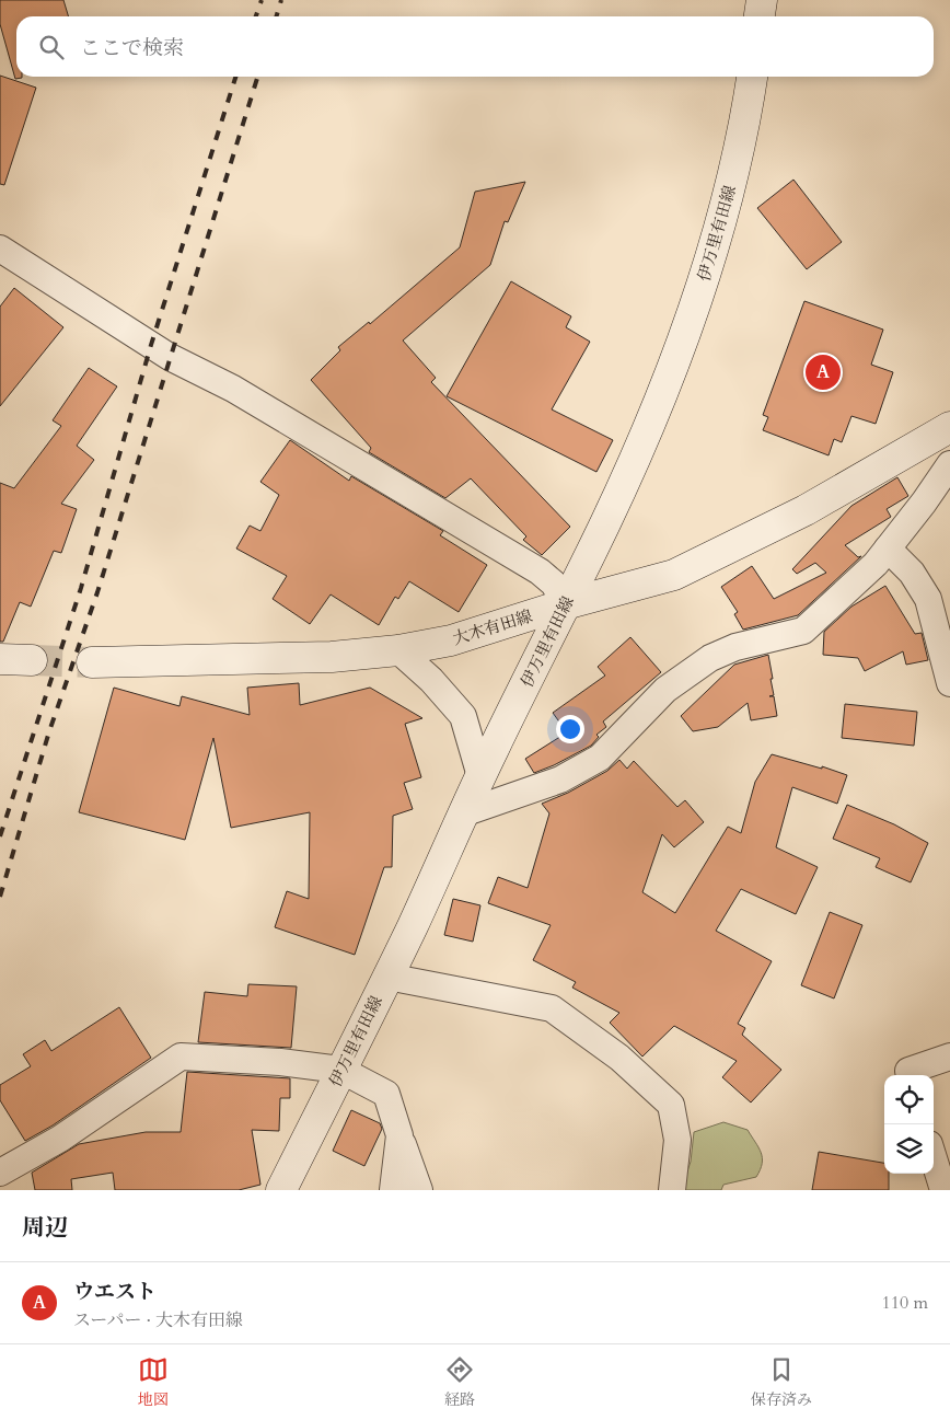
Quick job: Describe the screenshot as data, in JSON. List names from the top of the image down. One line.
{"streets":{"main road":["伊万里有田線","大木有田線"]},"crossings":[["伊万里有田線","大木有田線"]],"page":{"search":"ここで検索","pins":"A","heading":"周辺","list":[{"mark":"A","name":"ウエスト","note":"スーパー · 大木有田線","value":"110 m"}],"nav":["地図","経路","保存済み"]}}
